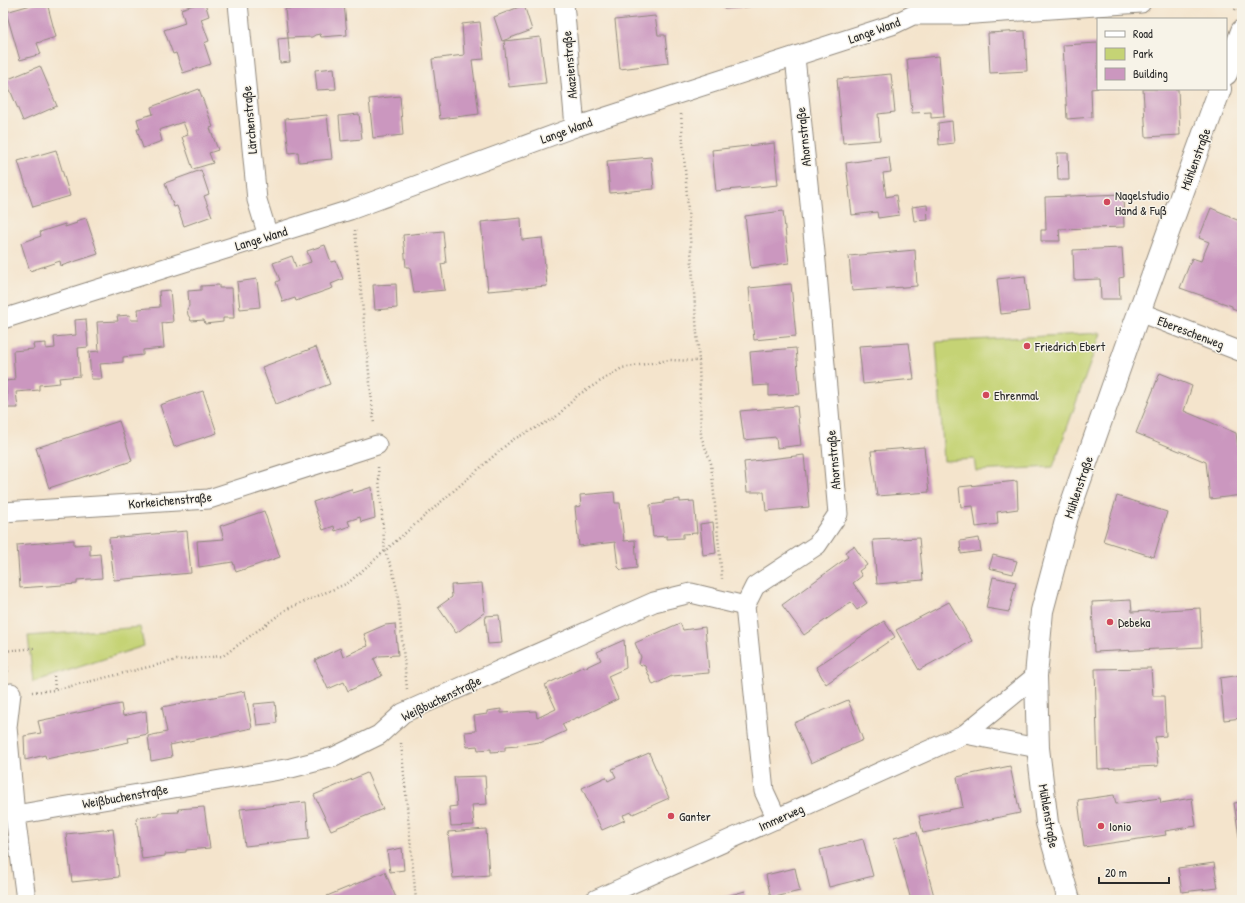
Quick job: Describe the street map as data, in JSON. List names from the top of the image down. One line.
{"streets":{"street":["Lange Wand","Akazienstraße","Lärchenstraße","Ahornstraße","Mühlenstraße","Ebereschenweg","Korkeichenstraße","Weißbuchenstraße","Immerweg"]},"crossings":[["Lange Wand","Akazienstraße"],["Lange Wand","Lärchenstraße"],["Lange Wand","Ahornstraße"],["Ahornstraße","Weißbuchenstraße"],["Mühlenstraße","Ebereschenweg"],["Mühlenstraße","Immerweg"]],"places":["Nagelstudio Hand & Fuß","Friedrich Ebert","Ehrenmal","Debeka","Ganter","Ionio"],"legend":["Road","Park","Building"],"scale_bar":"20 m"}
